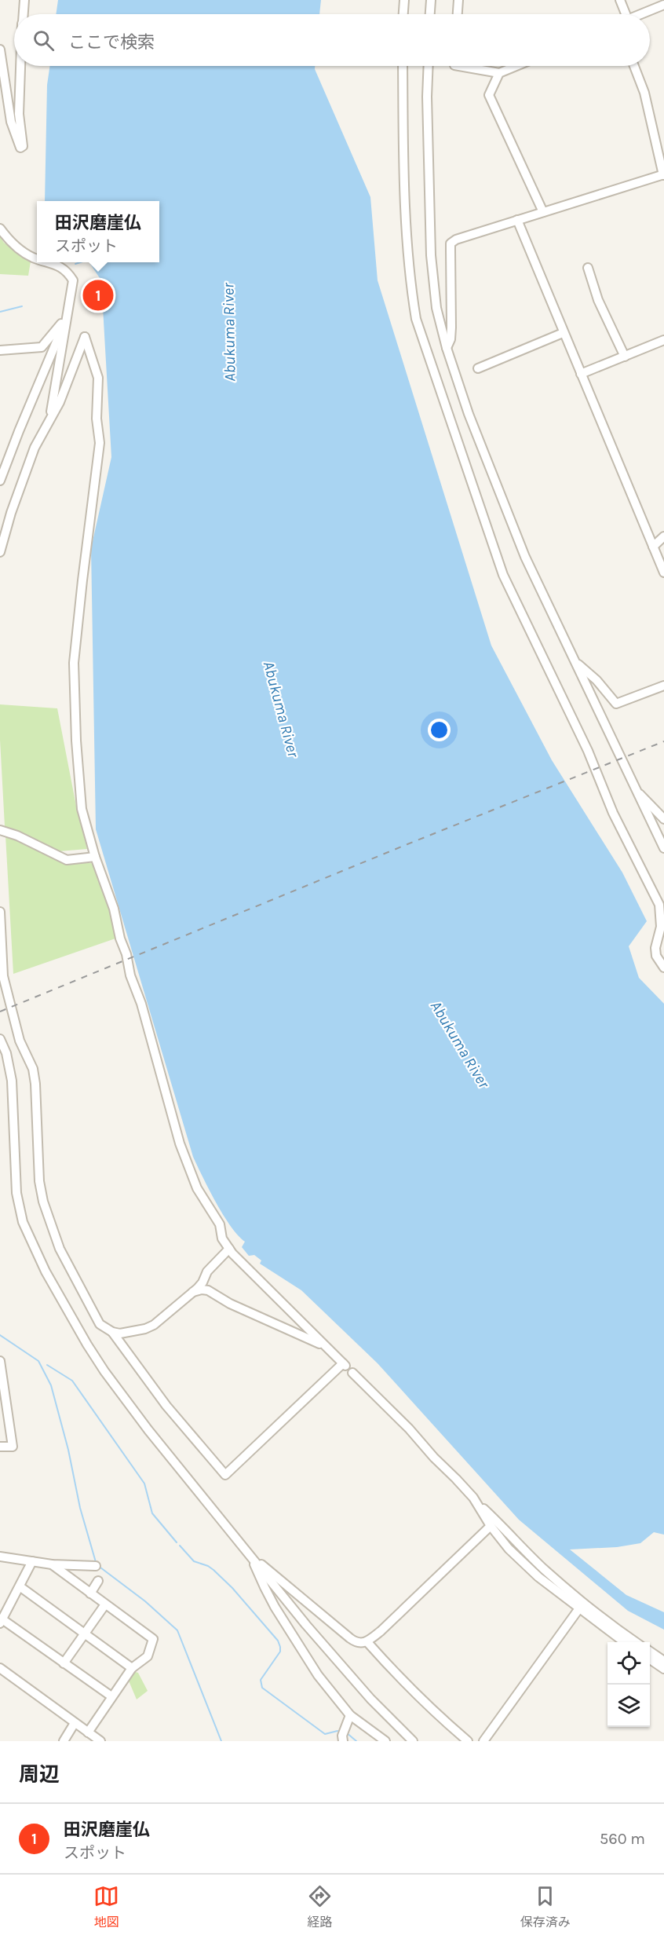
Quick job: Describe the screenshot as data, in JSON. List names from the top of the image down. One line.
{"water":["Abukuma River"],"page":{"search":"ここで検索","popup":["田沢磨崖仏","スポット"],"pins":"1","heading":"周辺","list":[{"mark":"1","name":"田沢磨崖仏","note":"スポット","value":"560 m"}],"nav":["地図","経路","保存済み"]}}
